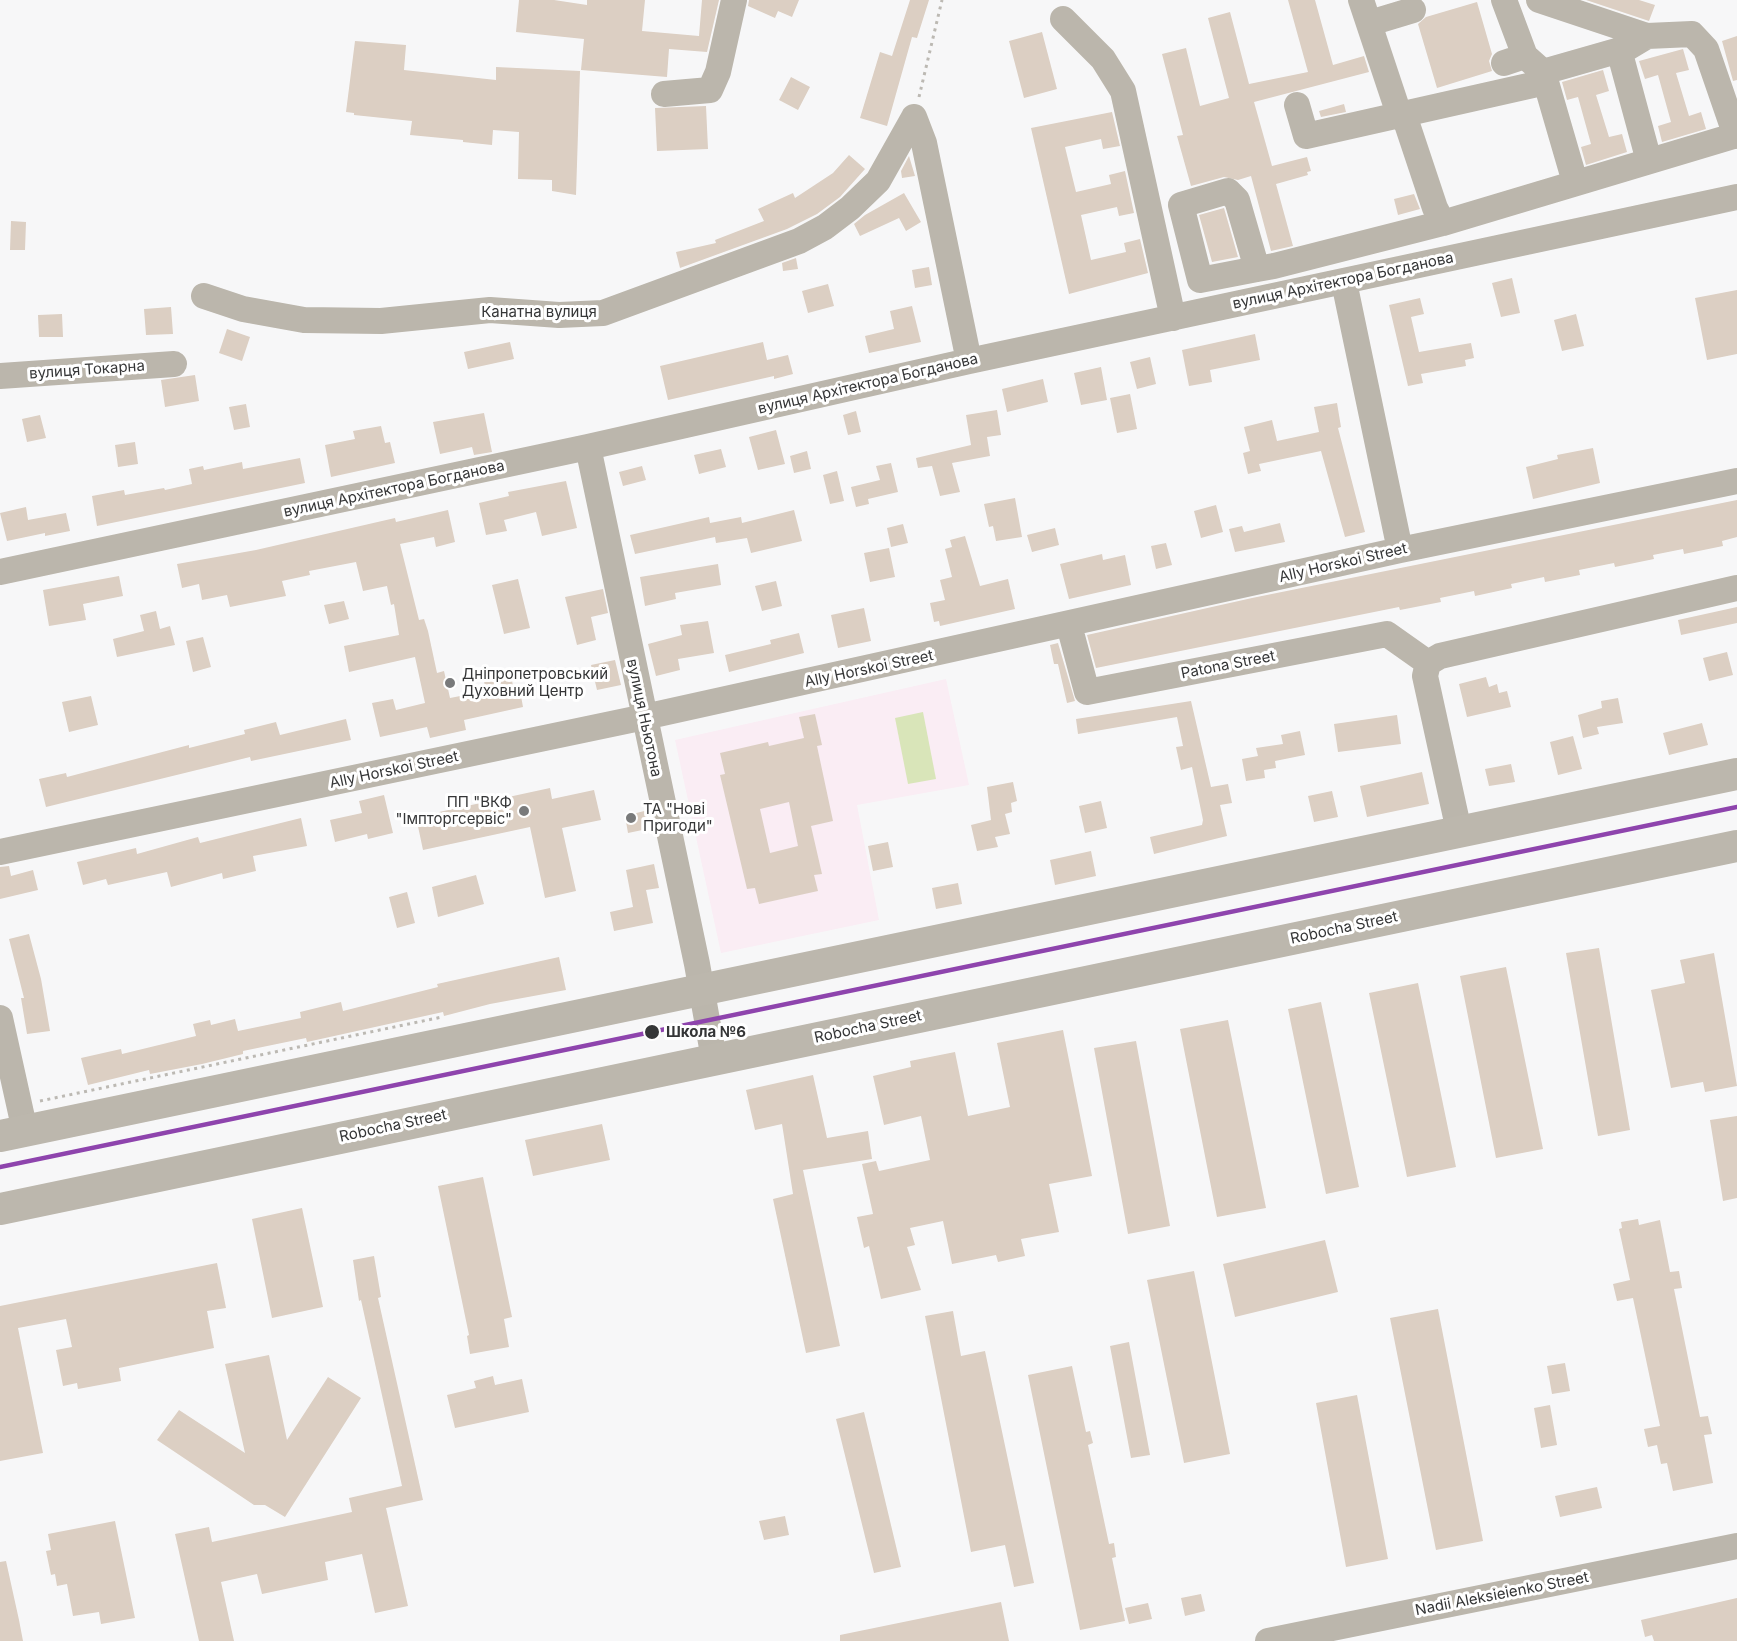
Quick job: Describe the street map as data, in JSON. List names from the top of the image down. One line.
{"streets":{"main road":["Robocha Street"],"street":["вулиця Архітектора Богданова","Канатна вулиця","вулиця Токарна","Ally Horskoi Street","Patona Street","вулиця Ньютона","Nadii Aleksieienko Street"]},"crossings":[["вулиця Архітектора Богданова","вулиця Ньютона"],["Ally Horskoi Street","Patona Street"],["Ally Horskoi Street","вулиця Ньютона"],["вулиця Ньютона","Robocha Street"]],"places":["Дніпропетровський Духовний Центр","ПП \"ВКФ \"Імпторгсервіс\"","ТА \"Нові Пригоди\"","Школа №6"]}
